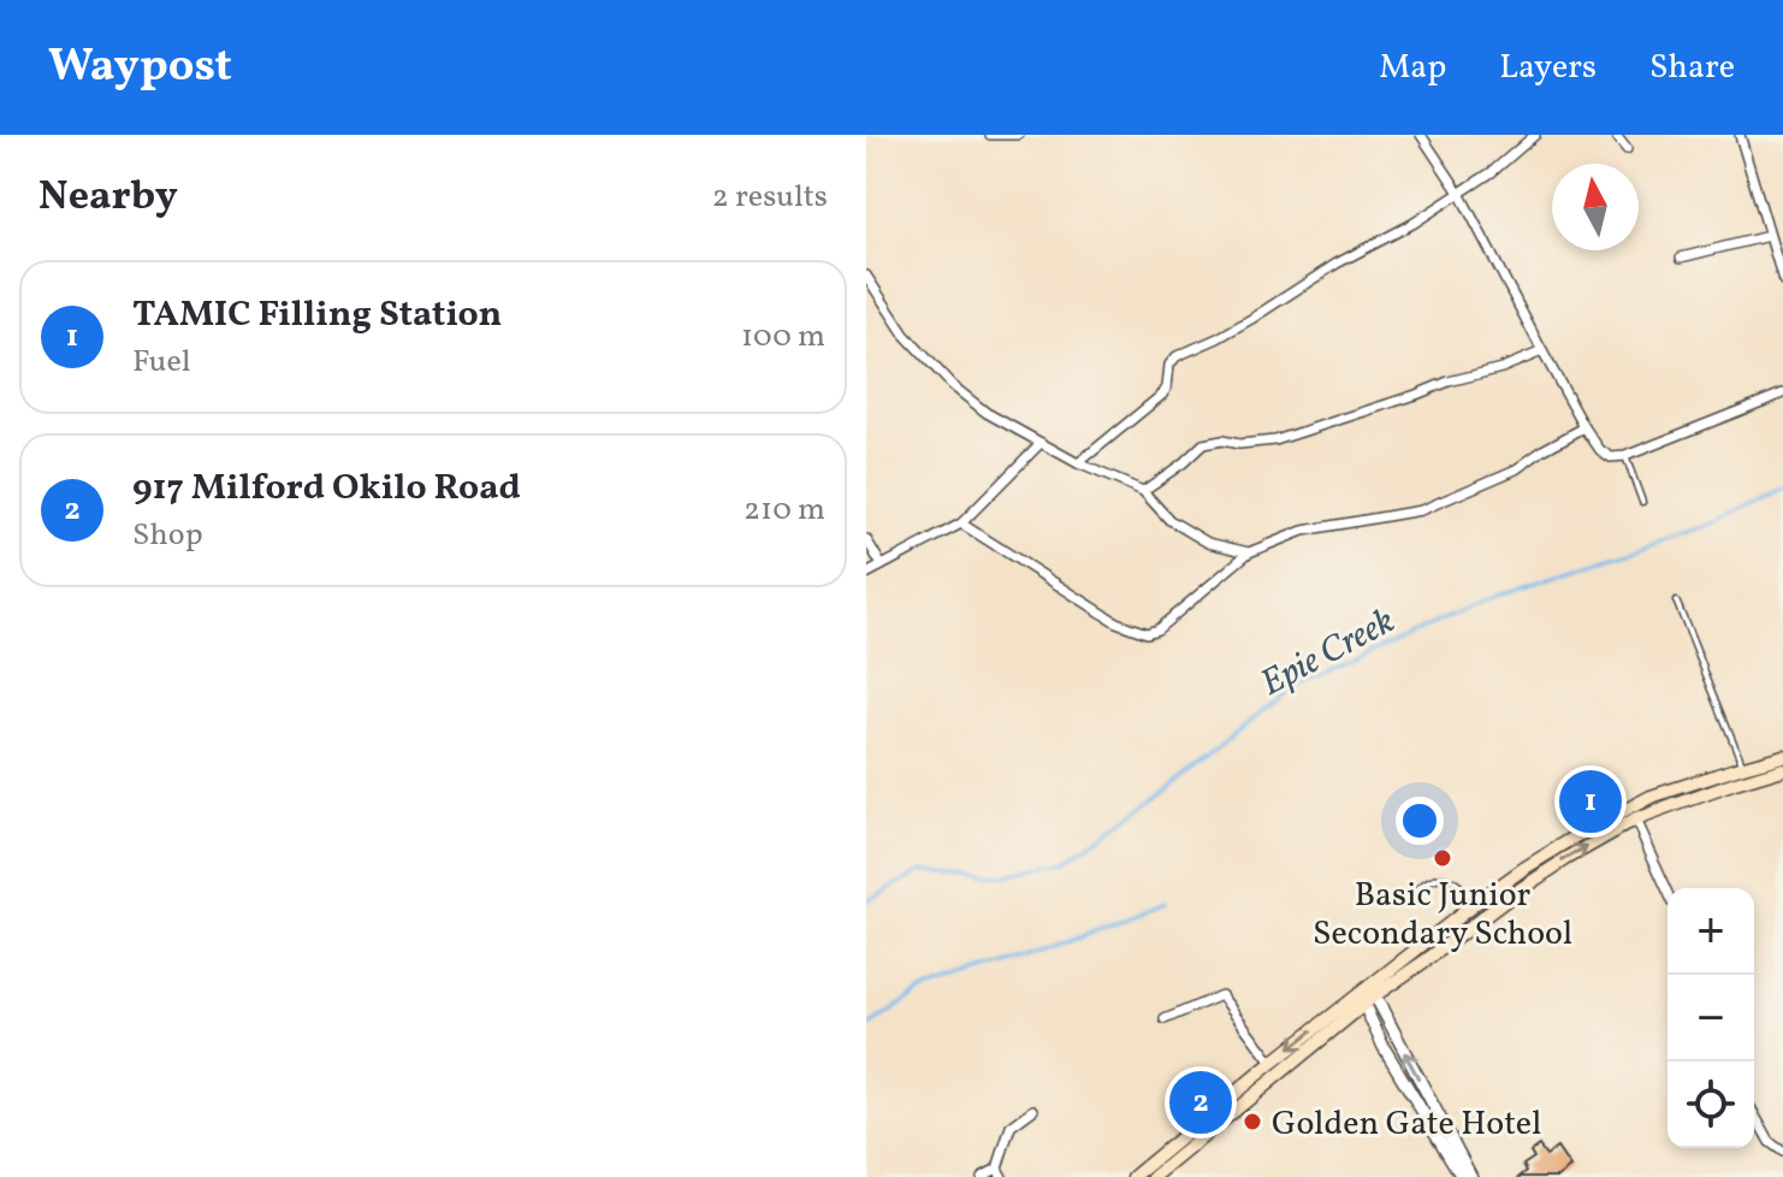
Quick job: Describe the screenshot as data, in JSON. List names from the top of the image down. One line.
{"water":["Epie Creek"],"places":["Basic Junior Secondary School","Golden Gate Hotel"],"north":"top","page":{"header":"Waypost","nav":["Map","Layers","Share"],"heading":["Nearby","2 results"],"list":[{"mark":"1","name":"TAMIC Filling Station","note":"Fuel","value":"100 m"},{"mark":"2","name":"917 Milford Okilo Road","note":"Shop","value":"210 m"}],"pins":["1","2"],"map_buttons":["+","−"]}}
